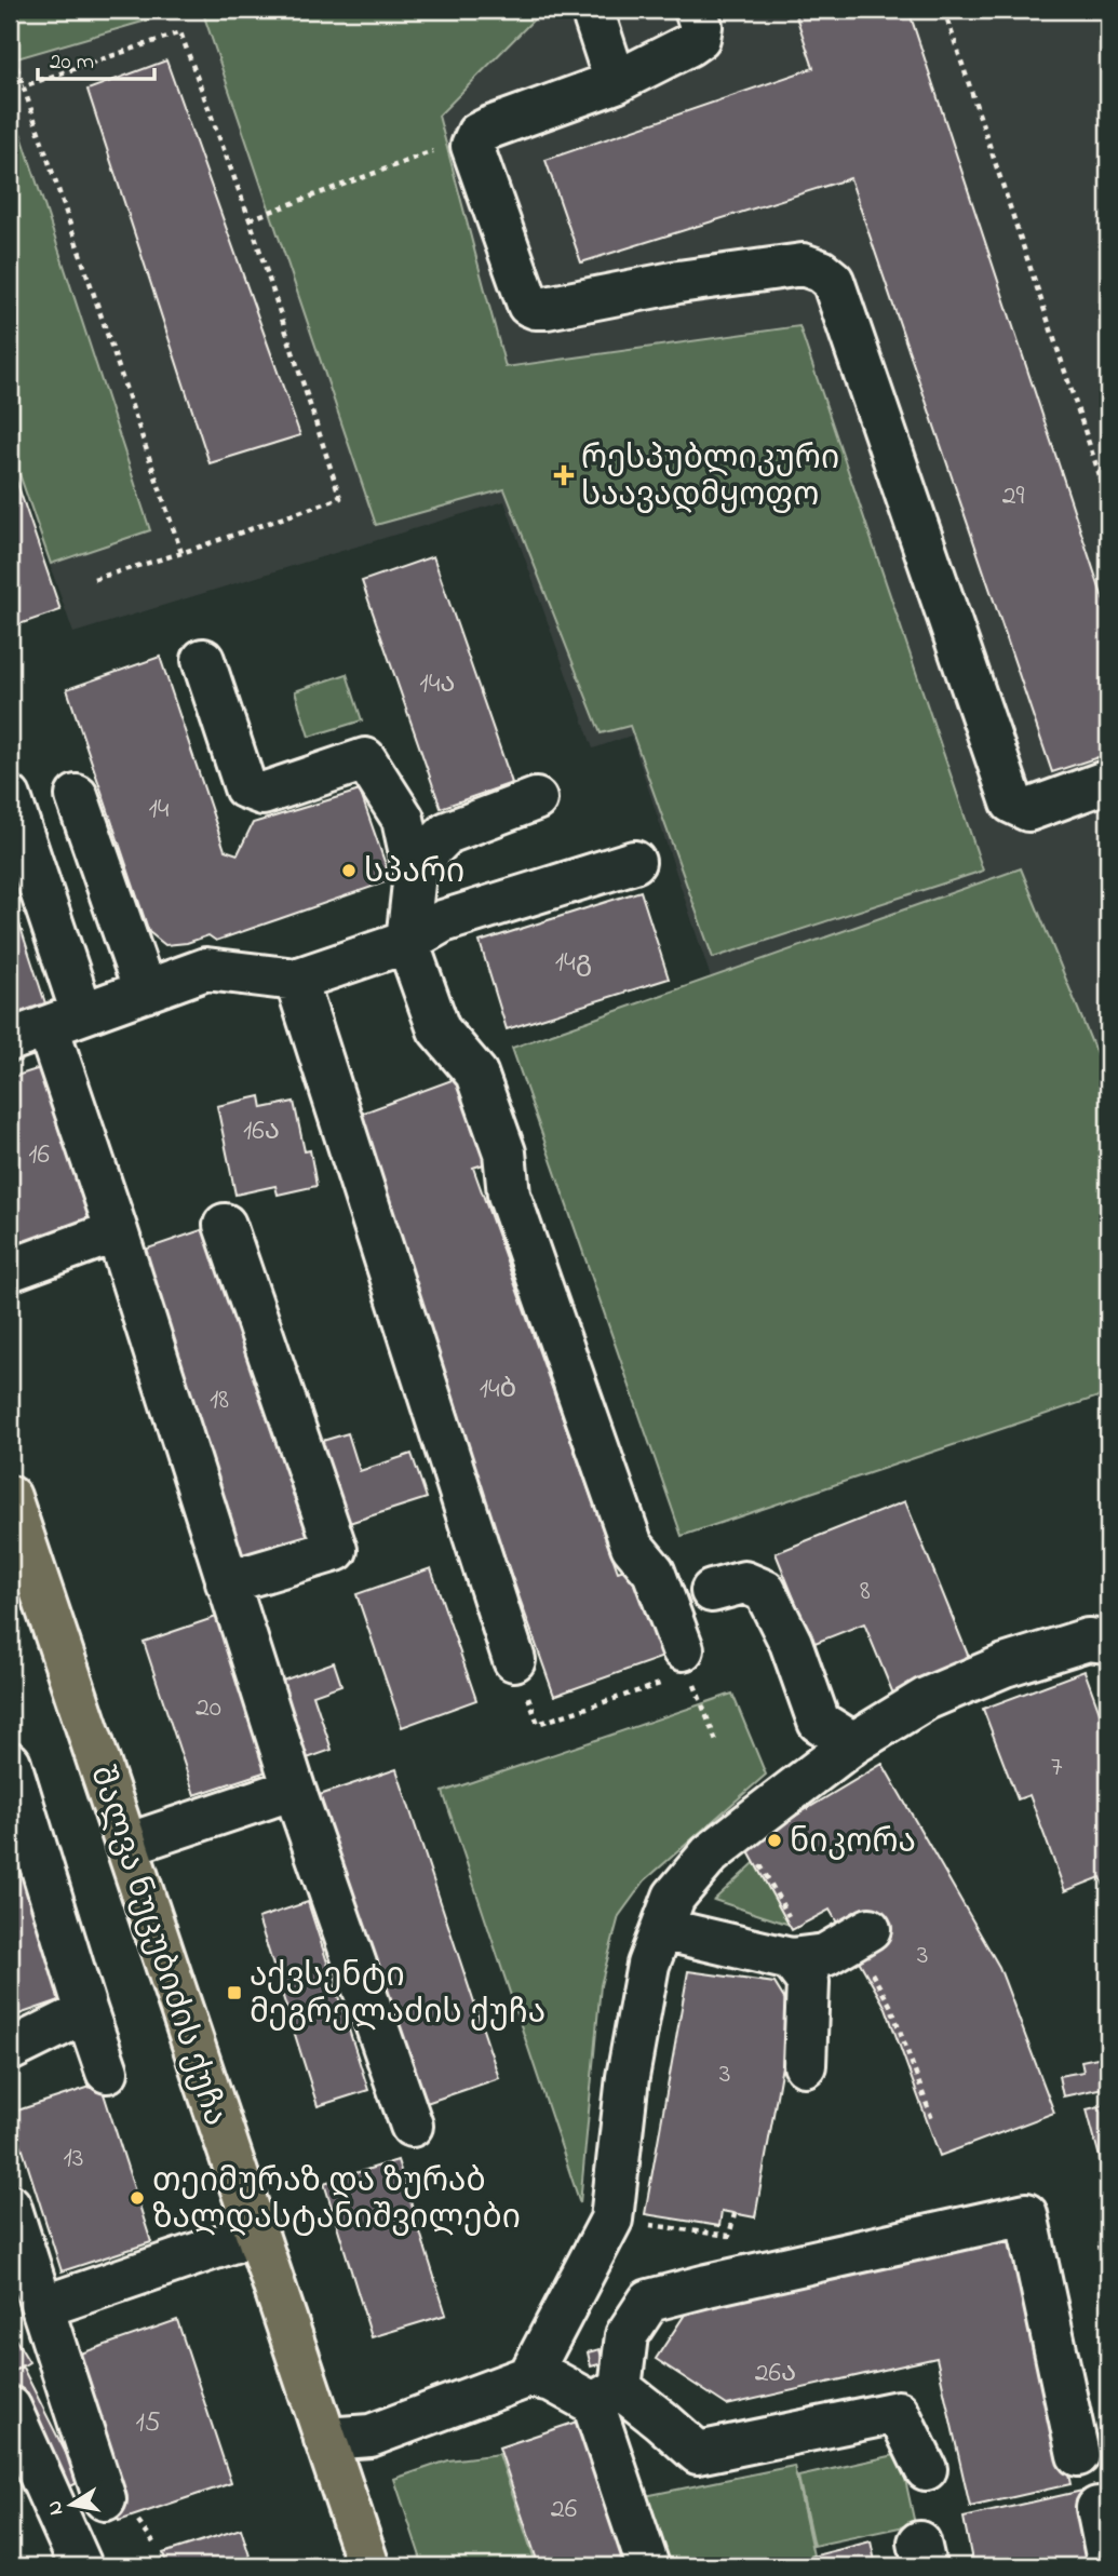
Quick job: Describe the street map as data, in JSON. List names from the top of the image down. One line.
{"streets":{"main road":["შალვა ნუცუბიძის ქუჩა"]},"places":{"health":["რესპუბლიკური საავადმყოფო"],"other":["სპარი","ნიკორა","თეიმურაზ და ზურაბ ზალდასტანიშვილები"],"transit":["აქვსენტი მეგრელაძის ქუჩა"]},"house_numbers":["29","14ა","14","14გ","16ა","16","14ბ","18","8","20","7","3","3","13","26ა","15","26"],"scale_bar":"20 m","north":"left"}
